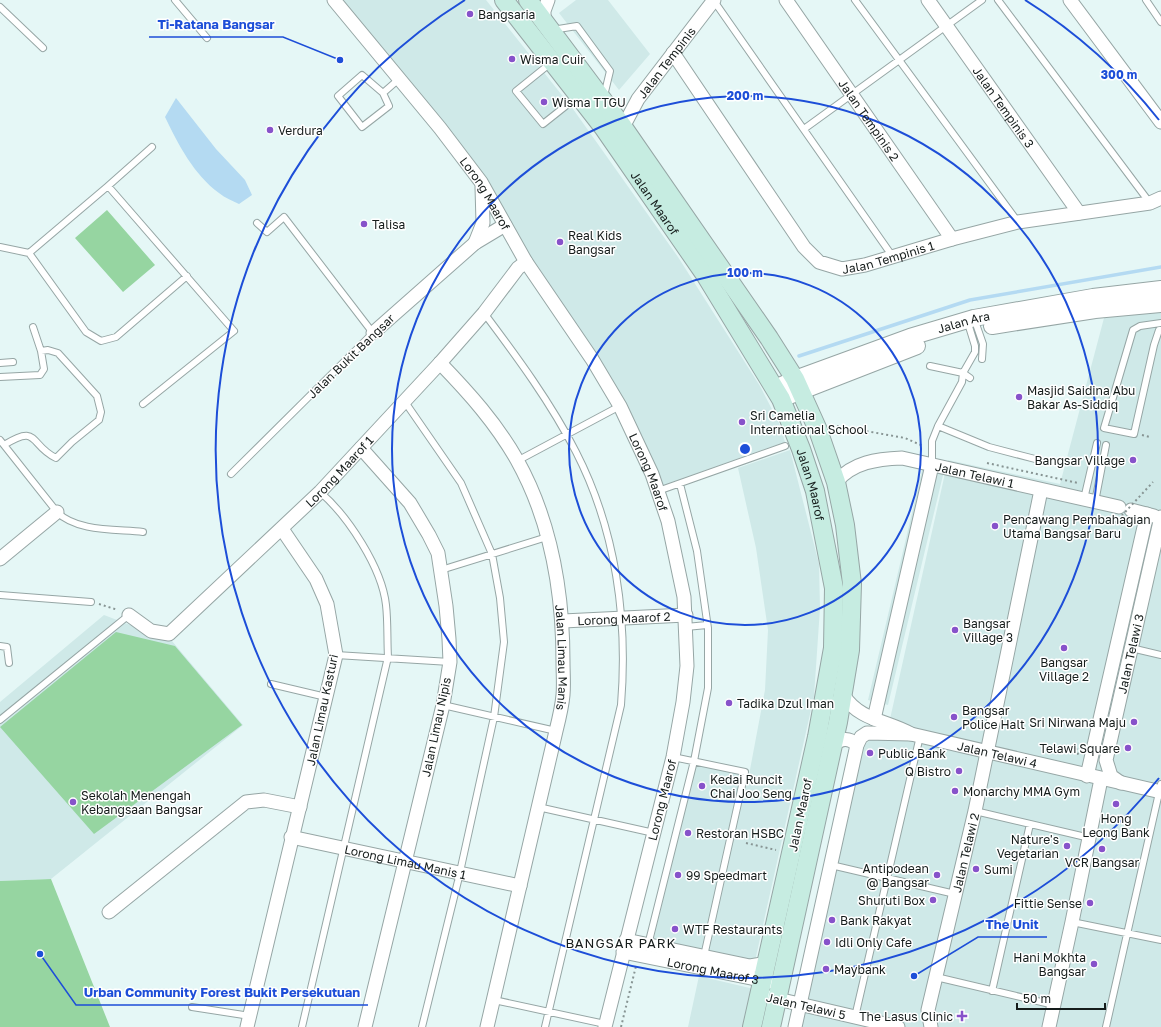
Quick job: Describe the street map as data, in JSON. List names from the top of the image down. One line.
{"streets":{"main road":["Jalan Maarof"],"street":["Jalan Tempinis","Jalan Tempinis 3","Jalan Tempinis 2","Lorong Maarof","Jalan Tempinis 1","Jalan Ara","Jalan Bukit Bangsar","Lorong Maarof 1","Jalan Telawi 1","Lorong Maarof 2","Jalan Telawi 3","Jalan Limau Manis","Jalan Limau Kasturi","Jalan Limau Nipis","Jalan Telawi 4","Jalan Telawi 2","Lorong Limau Manis 1","Lorong Maarof 3","Jalan Telawi 5"]},"crossings":[["Jalan Tempinis","Jalan Maarof"],["Jalan Tempinis","Jalan Tempinis 1"],["Jalan Tempinis 3","Jalan Tempinis 1"],["Jalan Tempinis 2","Jalan Tempinis 1"],["Lorong Maarof","Jalan Bukit Bangsar"],["Lorong Maarof","Lorong Maarof 1"],["Lorong Maarof","Lorong Maarof 2"],["Jalan Maarof","Jalan Ara"],["Jalan Maarof","Jalan Telawi 1"],["Jalan Maarof","Jalan Telawi 4"],["Jalan Maarof","Lorong Maarof 3"],["Jalan Maarof","Jalan Telawi 5"],["Lorong Maarof 1","Jalan Limau Manis"],["Lorong Maarof 1","Jalan Limau Kasturi"],["Lorong Maarof 1","Jalan Limau Nipis"],["Jalan Telawi 1","Jalan Telawi 3"],["Jalan Telawi 1","Jalan Telawi 2"],["Lorong Maarof 2","Jalan Limau Manis"],["Jalan Telawi 3","Jalan Telawi 4"],["Jalan Limau Manis","Lorong Limau Manis 1"],["Jalan Limau Kasturi","Lorong Limau Manis 1"],["Jalan Limau Nipis","Lorong Limau Manis 1"],["Jalan Telawi 4","Jalan Telawi 2"],["Lorong Maarof 3","Jalan Telawi 5"]],"districts":["BANGSAR PARK"],"places":{"other":["Bangsaria","Wisma Cuir","Ti-Ratana Bangsar","Wisma TTGU","Verdura","Talisa","Real Kids Bangsar","Masjid Saidina Abu Bakar As-Siddiq","Sri Camelia International School","Bangsar Village","Pencawang Pembahagian Utama Bangsar Baru","Bangsar Village 3","Bangsar Village 2","Tadika Dzul Iman","Bangsar Police Halt","Sri Nirwana Maju","Telawi Square","Public Bank","Q Bistro","Kedai Runcit Chai Joo Seng","Monarchy MMA Gym","Sekolah Menengah Kebangsaan Bangsar","Hong Leong Bank","Restoran HSBC","Nature's Vegetarian","VCR Bangsar","Sumi","99 Speedmart","Antipodean @ Bangsar","Shuruti Box","Fittie Sense","Bank Rakyat","WTF Restaurants","Idli Only Cafe","Urban Community Forest Bukit Persekutuan","Hani Mokhta Bangsar","Maybank","The Unit"],"health":["The Lasus Clinic"]},"scale_bar":"50 m","rings":["300 m","200 m","100 m"]}
